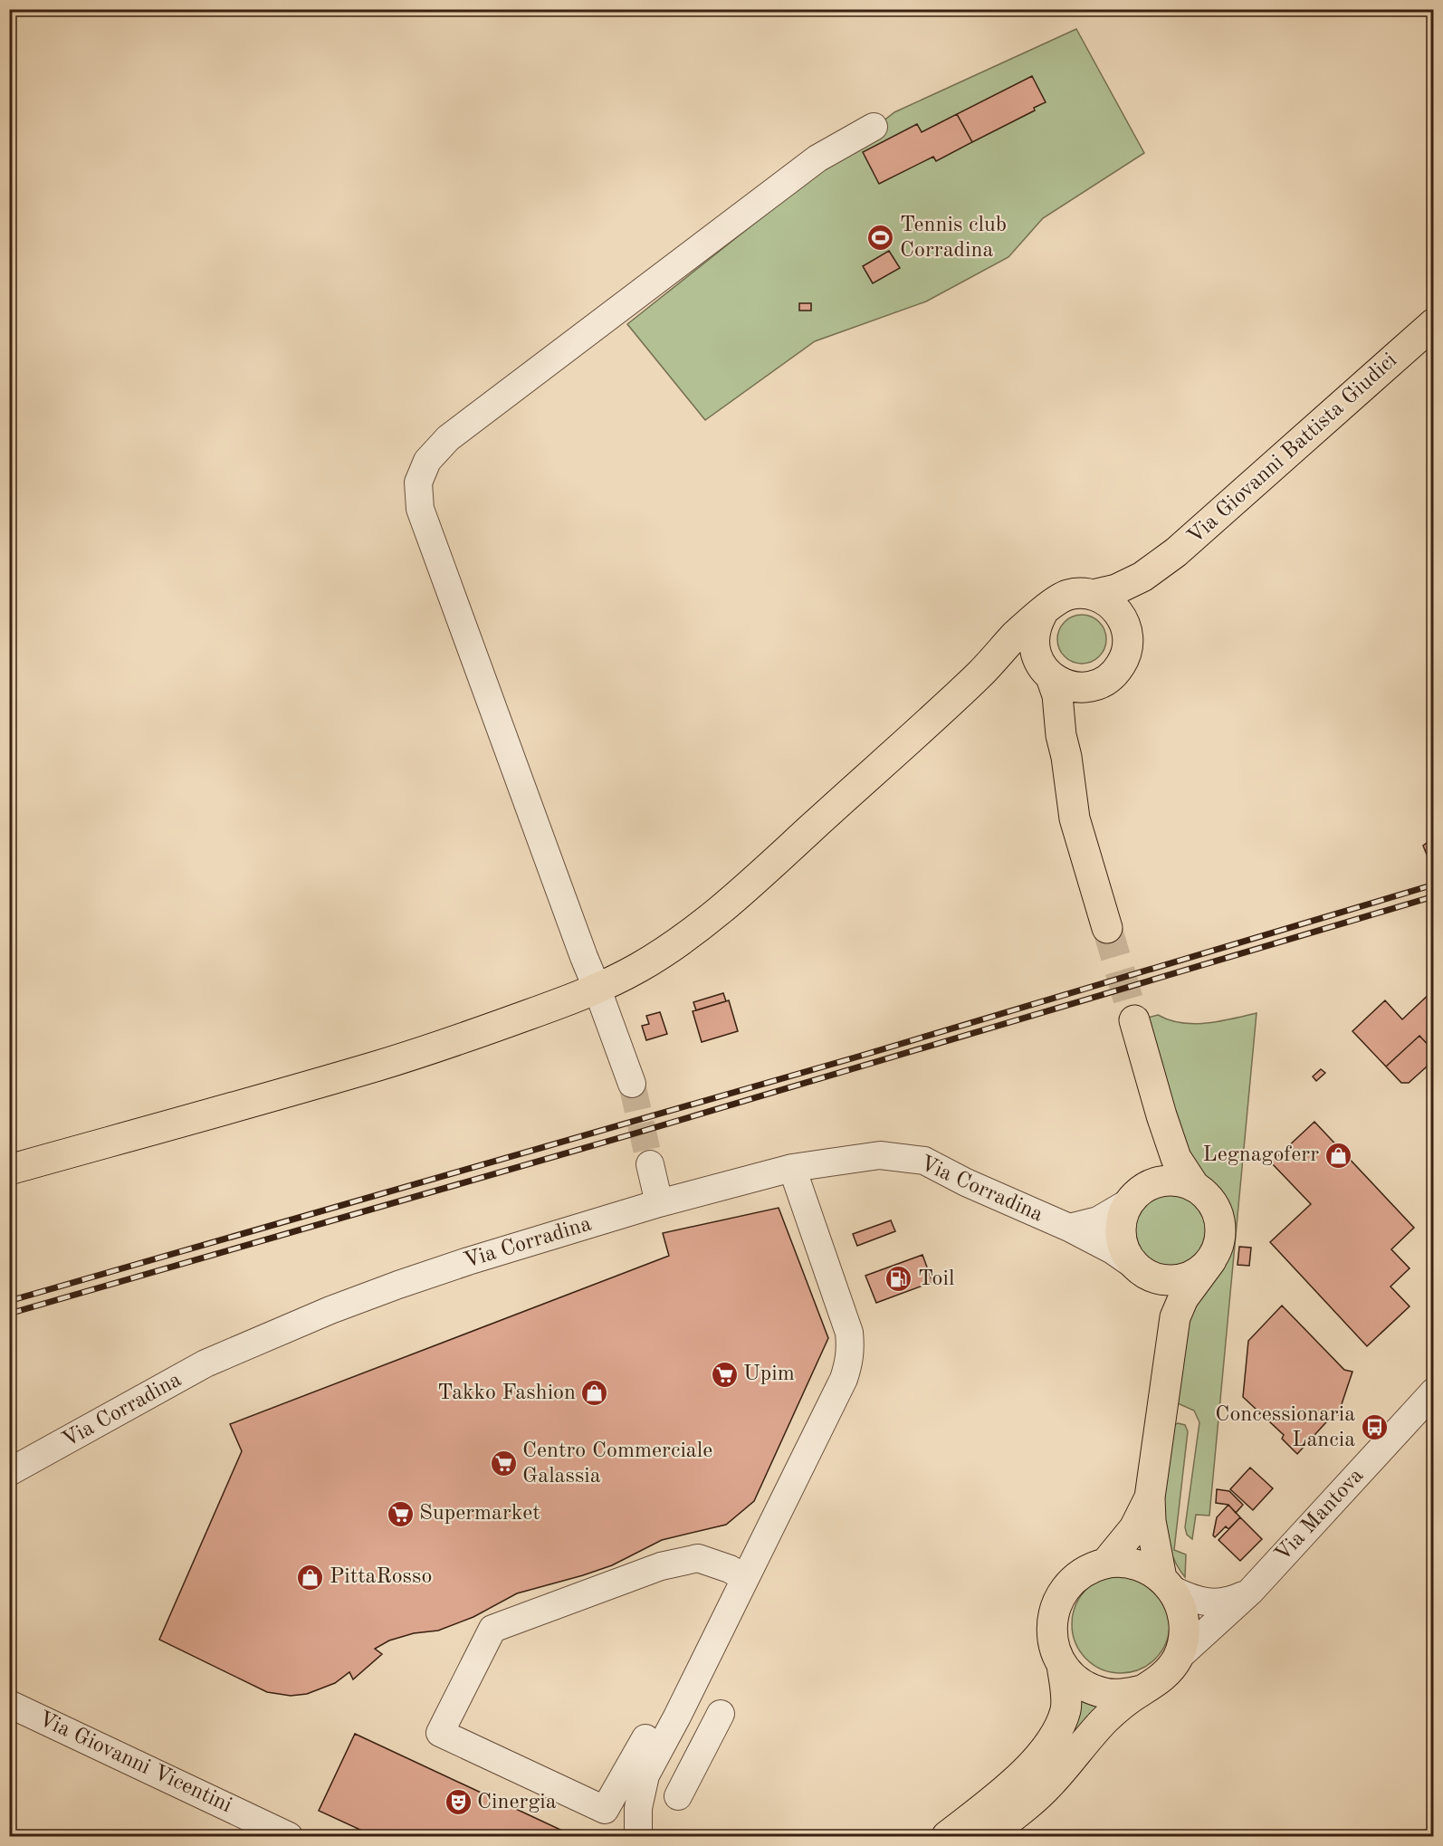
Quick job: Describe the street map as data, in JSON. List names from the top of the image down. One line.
{"streets":{"main road":["Via Giovanni Battista Giudici","Via Mantova"],"street":["Via Corradina","Via Giovanni Vicentini"]},"places":{"sports":["Tennis club Corradina"],"shop":["Legnagoferr","Takko Fashion","PittaRosso"],"fuel station":["Toil"],"supermarket":["Upim","Centro Commerciale Galassia","Supermarket"],"bus stop":["Concessionaria Lancia"],"theatre":["Cinergia"]}}
